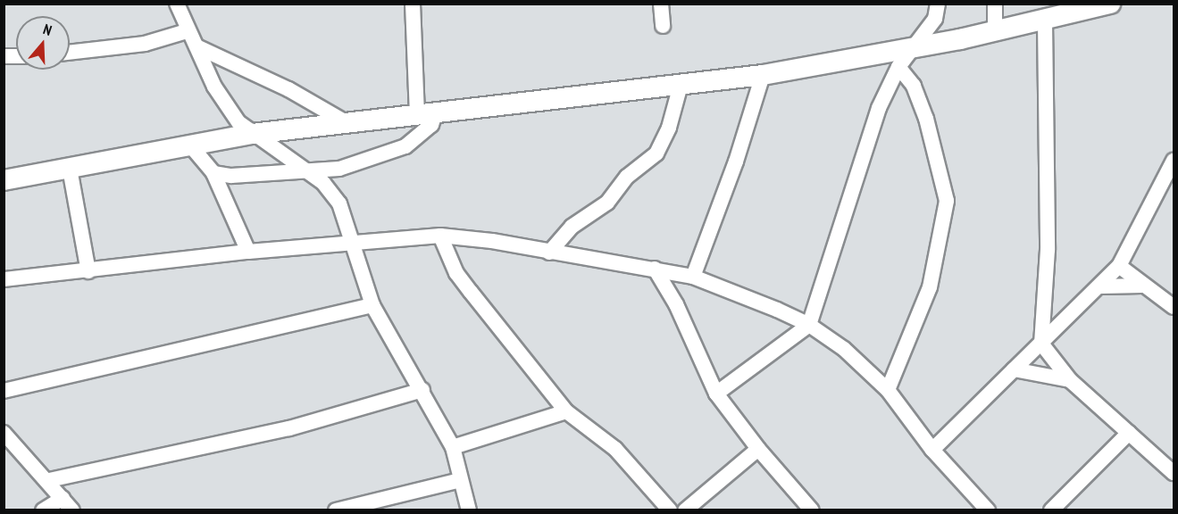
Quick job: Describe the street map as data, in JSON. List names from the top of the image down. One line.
{"north":"top"}
